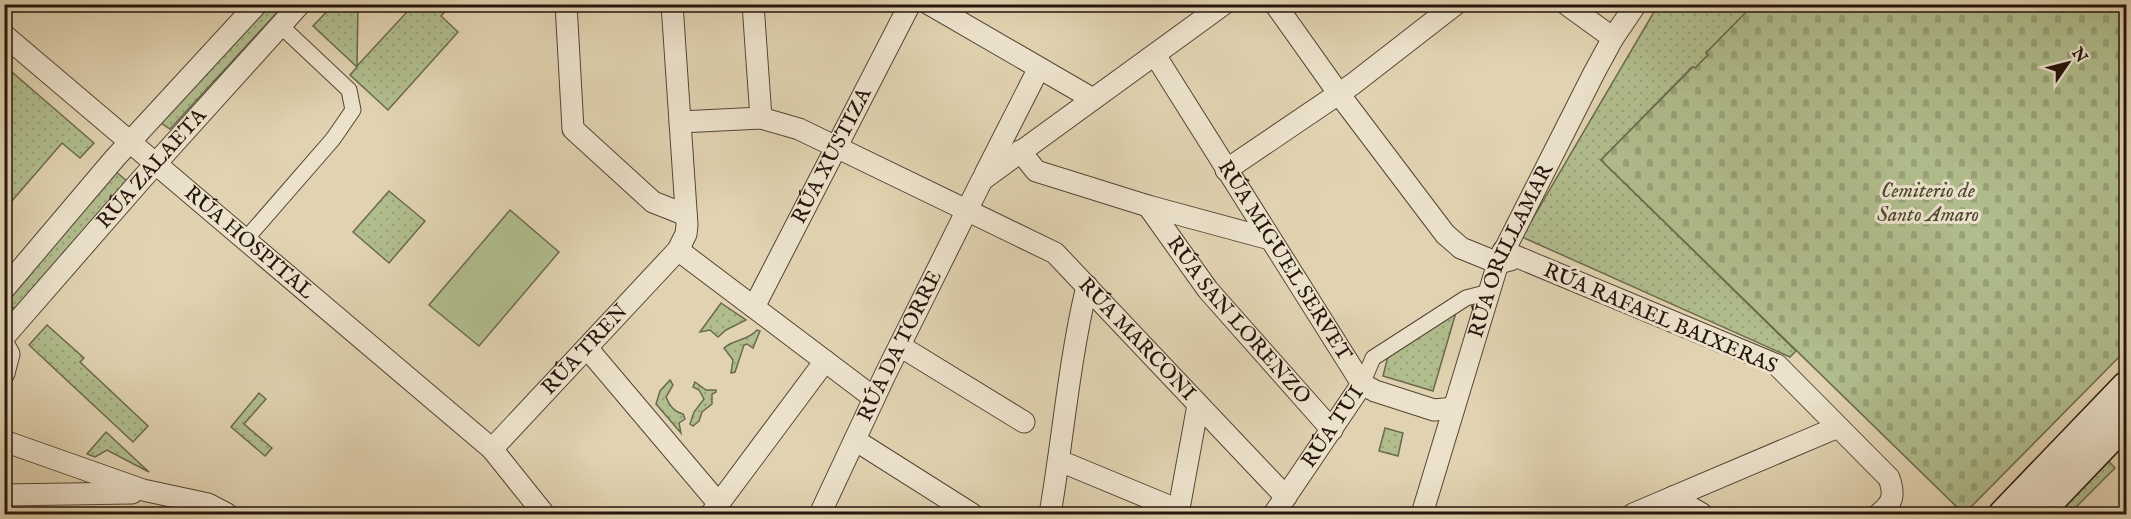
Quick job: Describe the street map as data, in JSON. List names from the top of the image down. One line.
{"streets":{"street":["RÚA XUSTIZA","RÚA ZALAETA","RÚA HOSPITAL","RÚA ORILLAMAR","RÚA MIGUEL SERVET","RÚA SAN LORENZO","RÚA RAFAEL BAIXERAS","RÚA MARCONI","RÚA DA TORRE","RÚA TREN","RÚA TUI"]},"crossings":[["RÚA XUSTIZA","RÚA MARCONI"],["RÚA ZALAETA","RÚA HOSPITAL"],["RÚA HOSPITAL","RÚA TREN"],["RÚA ORILLAMAR","RÚA MIGUEL SERVET"],["RÚA ORILLAMAR","RÚA RAFAEL BAIXERAS"],["RÚA ORILLAMAR","RÚA TUI"],["RÚA MIGUEL SERVET","RÚA DA TORRE"],["RÚA MIGUEL SERVET","RÚA TUI"],["RÚA SAN LORENZO","RÚA TUI"],["RÚA MARCONI","RÚA DA TORRE"],["RÚA MARCONI","RÚA TUI"]],"parks":["Cemiterio de Santo Amaro"],"north":"top right"}
